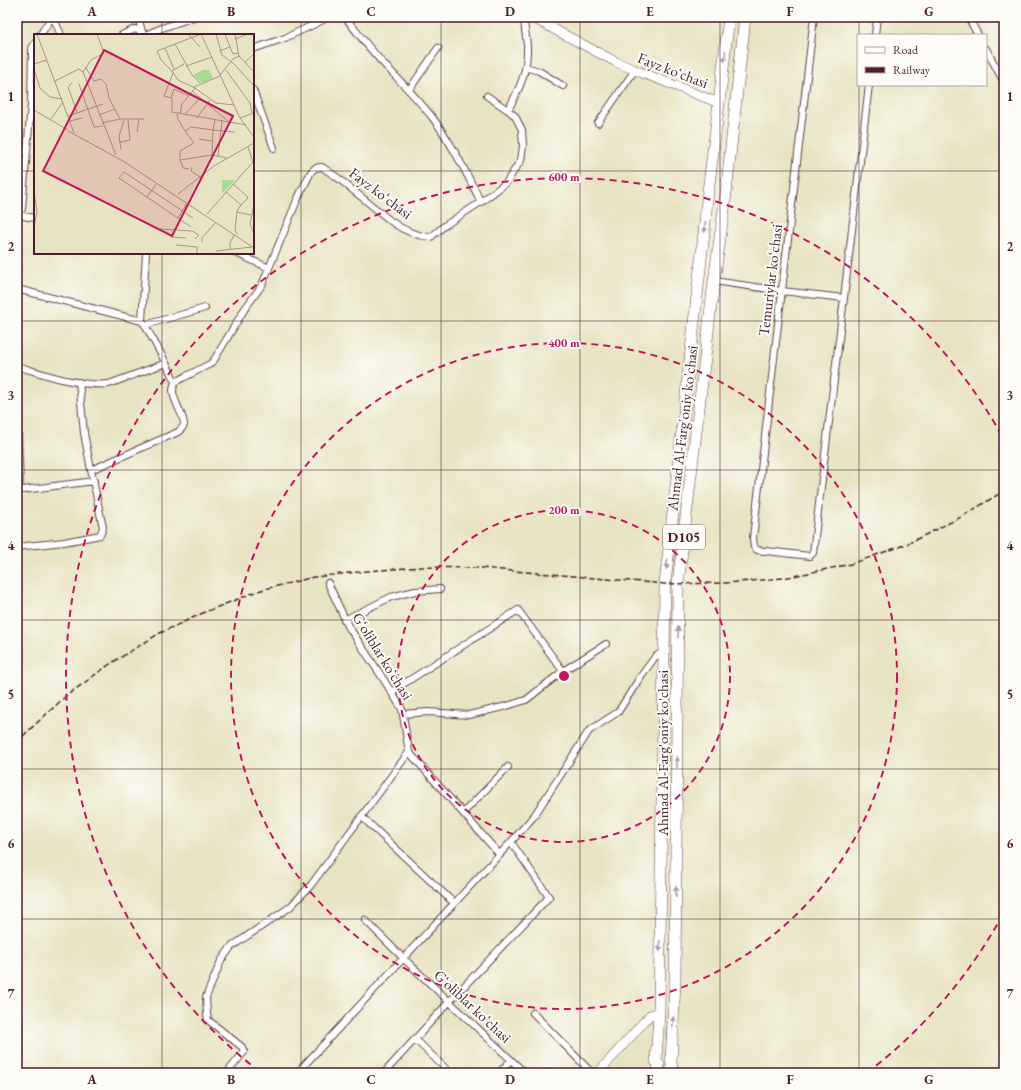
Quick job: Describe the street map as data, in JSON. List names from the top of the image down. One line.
{"streets":{"highway":["Ahmad Al-Farg'oniy ko'chasi","D105"],"street":["Fayz koʻchasi","Temuriylar koʻchasi","Gʻoliblar koʻchasi"]},"crossings":[["Fayz koʻchasi","Ahmad Al-Farg'oniy ko'chasi"]],"legend":["Road","Railway"],"grid":{"columns":["A","B","C","D","E","F","G"],"rows":["1","2","3","4","5","6","7"]},"rings":["600 m","400 m","200 m"]}
